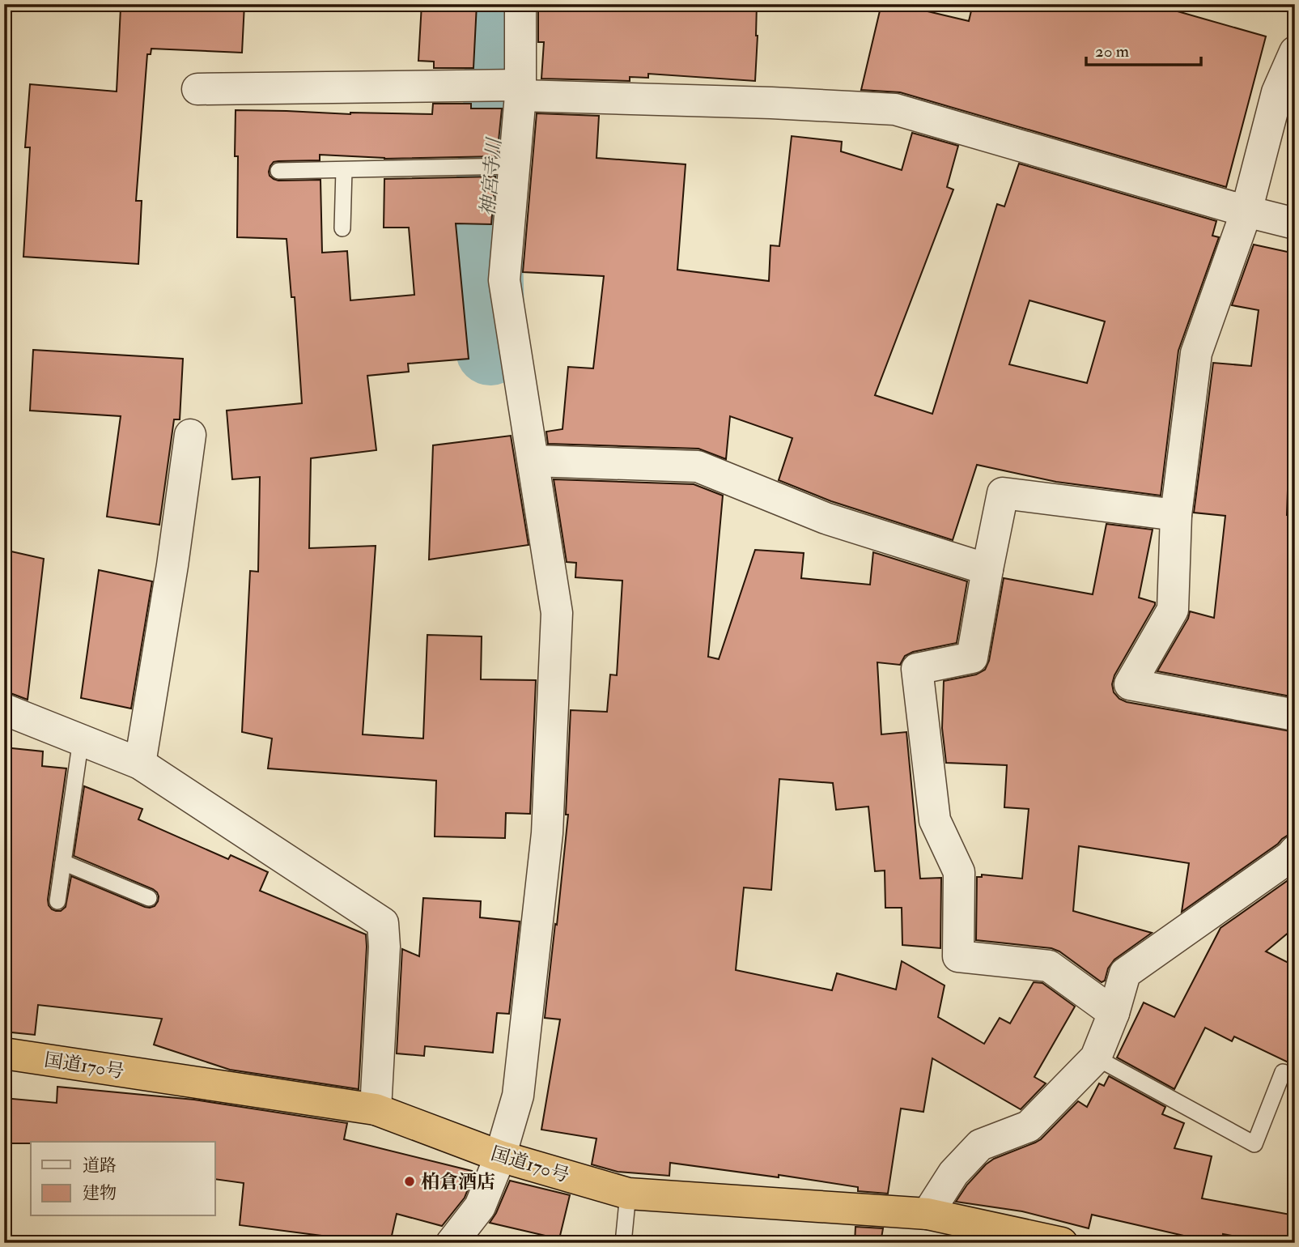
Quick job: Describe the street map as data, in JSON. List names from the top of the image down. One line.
{"streets":{"highway":["国道170号"]},"water":["神宮寺川"],"places":["柏倉酒店"],"legend":["道路","建物"],"scale_bar":"20 m"}
